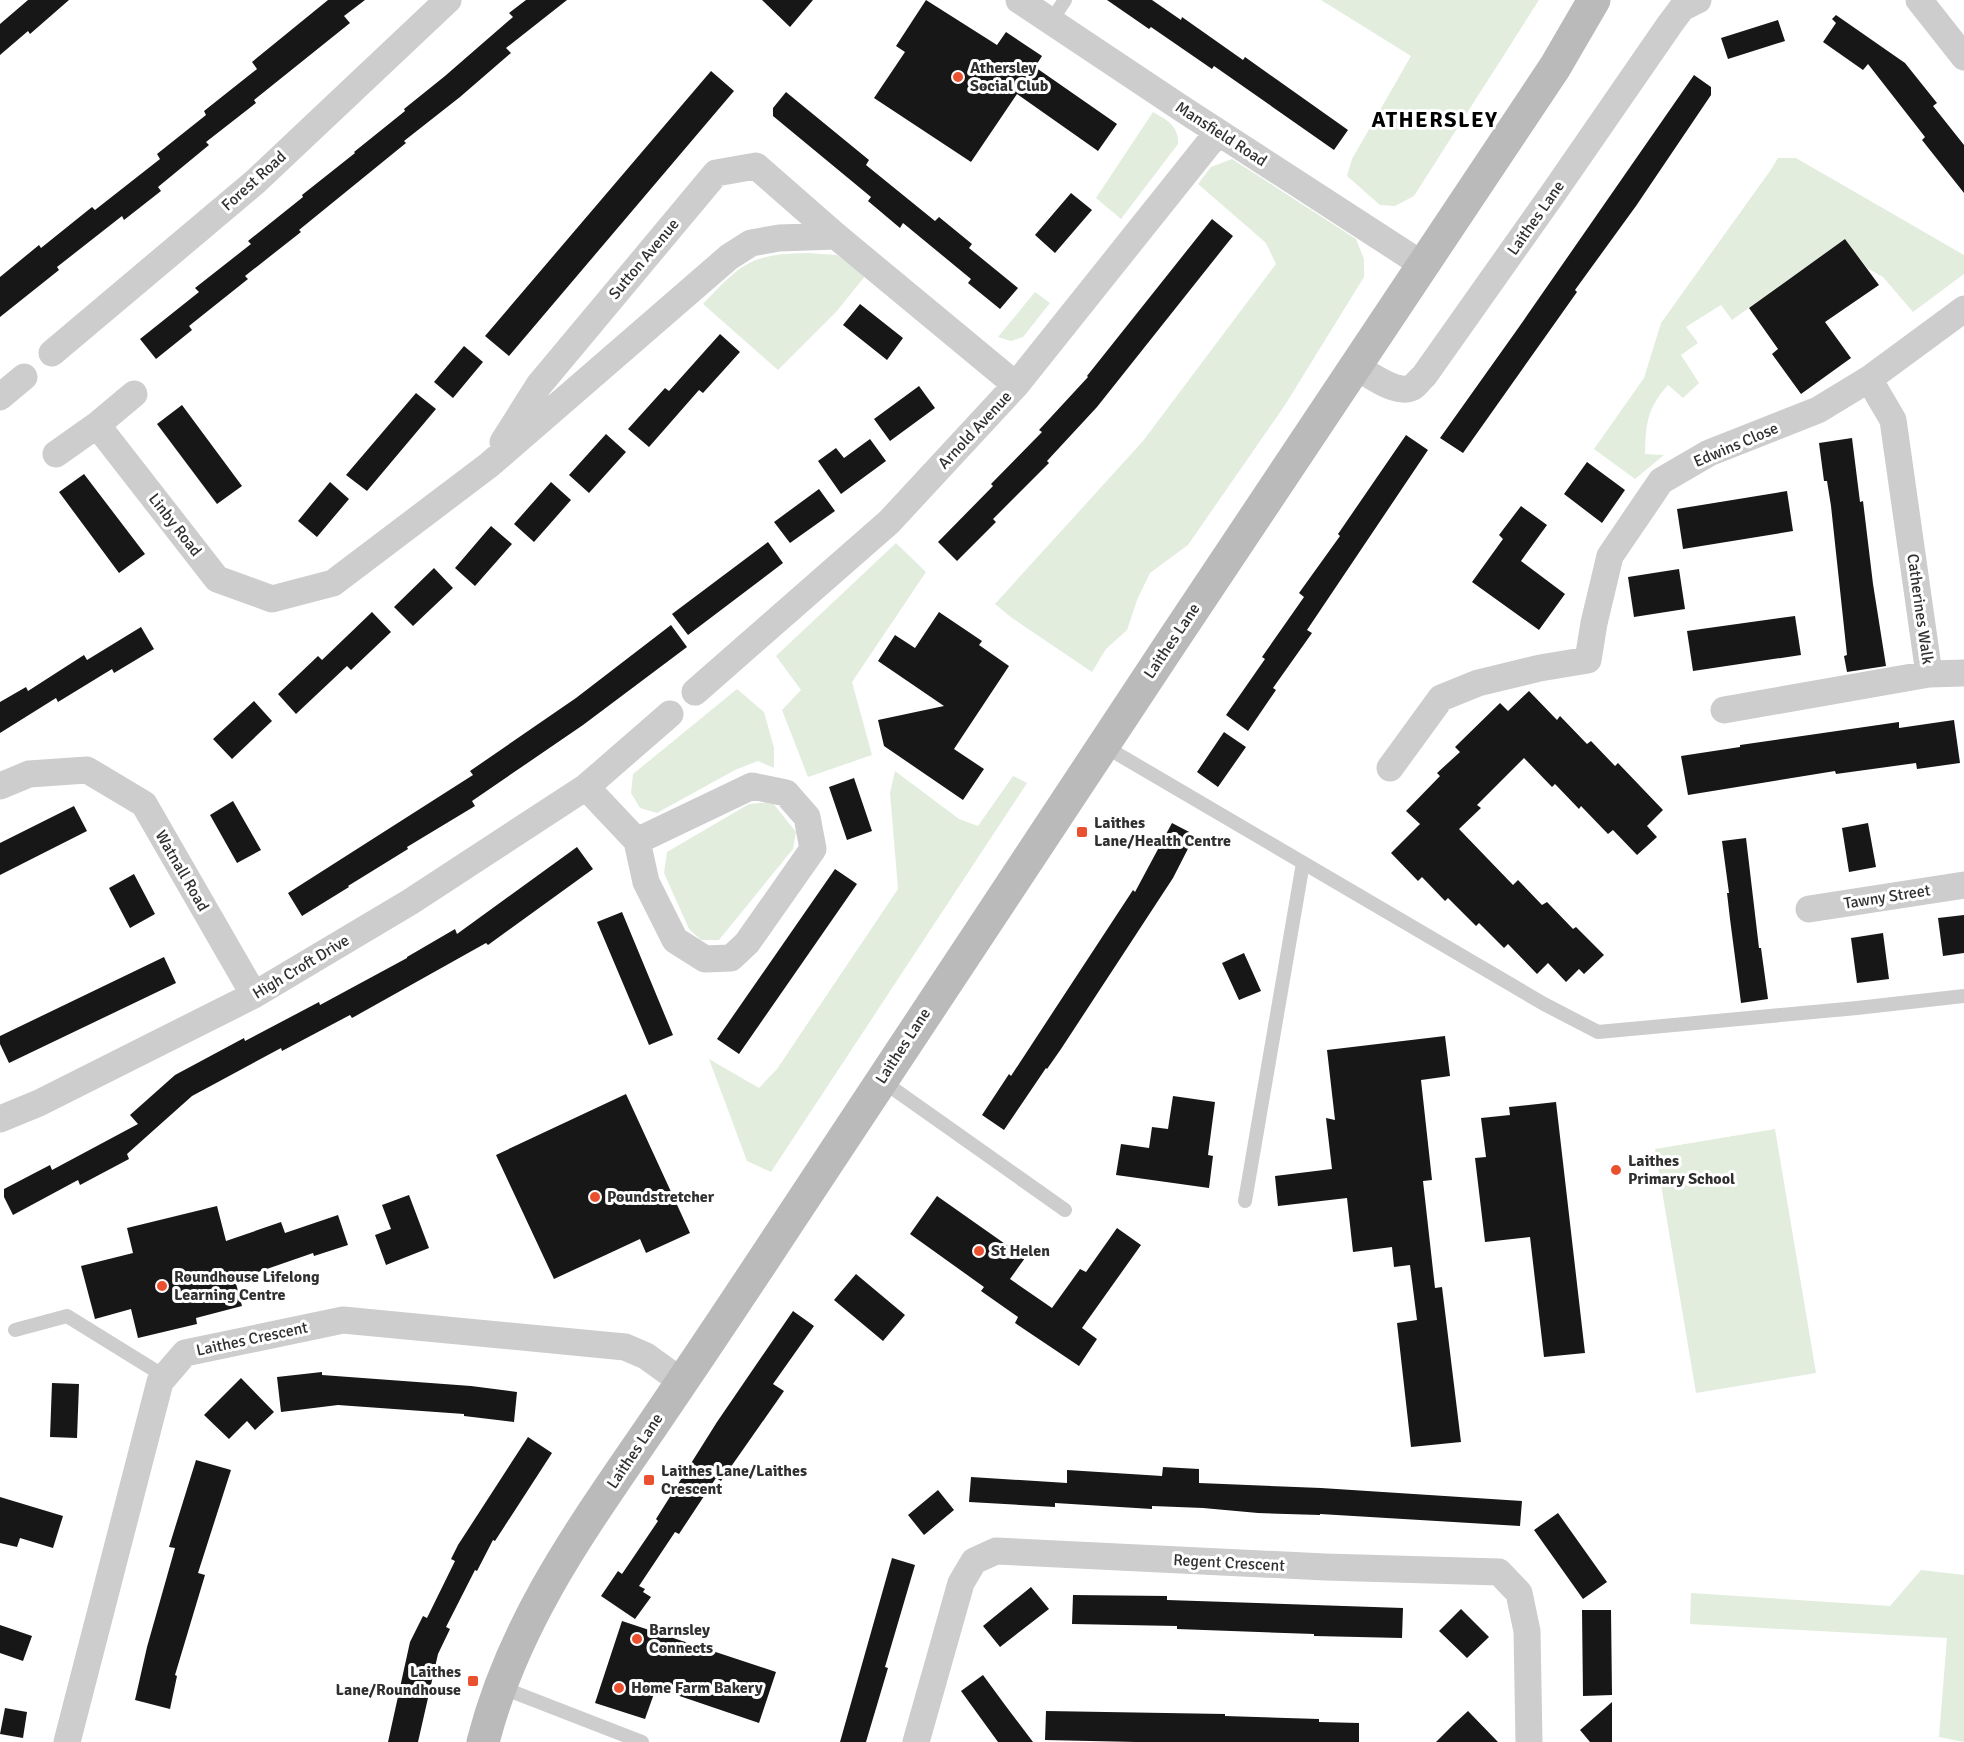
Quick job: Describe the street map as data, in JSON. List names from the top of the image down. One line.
{"streets":{"main road":["Laithes Lane"],"street":["Mansfield Road","Forest Road","Sutton Avenue","Arnold Avenue","Edwins Close","Linby Road","Catherines Walk","Watnall Road","Tawny Street","High Croft Drive","Laithes Crescent","Regent Crescent"]},"crossings":[["Mansfield Road","Laithes Lane"],["Mansfield Road","Arnold Avenue"],["Laithes Lane","Laithes Crescent"],["Sutton Avenue","Arnold Avenue"],["Sutton Avenue","Linby Road"],["Edwins Close","Catherines Walk"],["Watnall Road","High Croft Drive"]],"districts":["ATHERSLEY"],"places":{"other":["Athersley Social Club","Laithes Primary School","Poundstretcher","St Helen","Roundhouse Lifelong Learning Centre","Barnsley Connects","Home Farm Bakery"],"transit":["Laithes Lane/Health Centre","Laithes Lane/Laithes Crescent","Laithes Lane/Roundhouse"]}}
